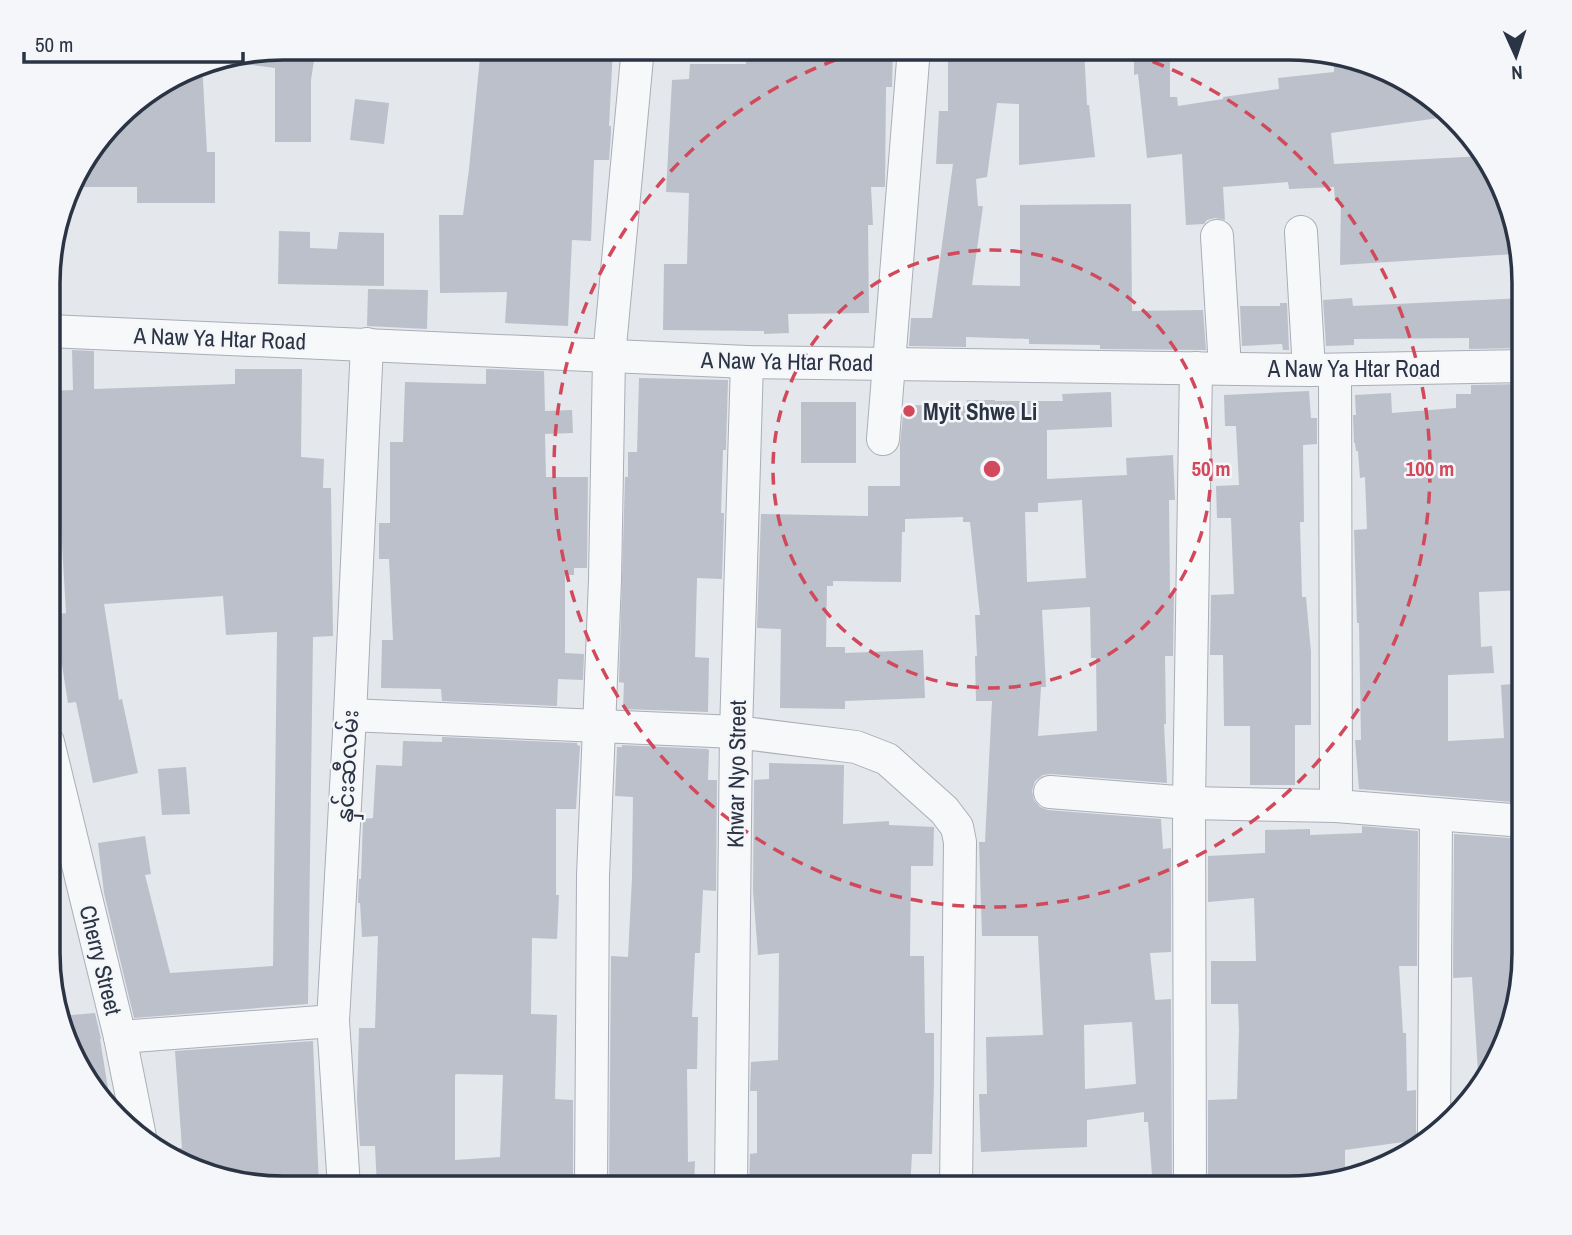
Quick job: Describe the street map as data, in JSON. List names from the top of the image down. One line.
{"streets":{"street":["A Naw Ya Htar Road","နှင်းဆီလမ်း","Khwar Nyo Street","Cherry Street"]},"crossings":[["A Naw Ya Htar Road","နှင်းဆီလမ်း"],["A Naw Ya Htar Road","Khwar Nyo Street"]],"places":["Myit Shwe Li"],"scale_bar":"50 m","north":"bottom","rings":["50 m","100 m"]}
